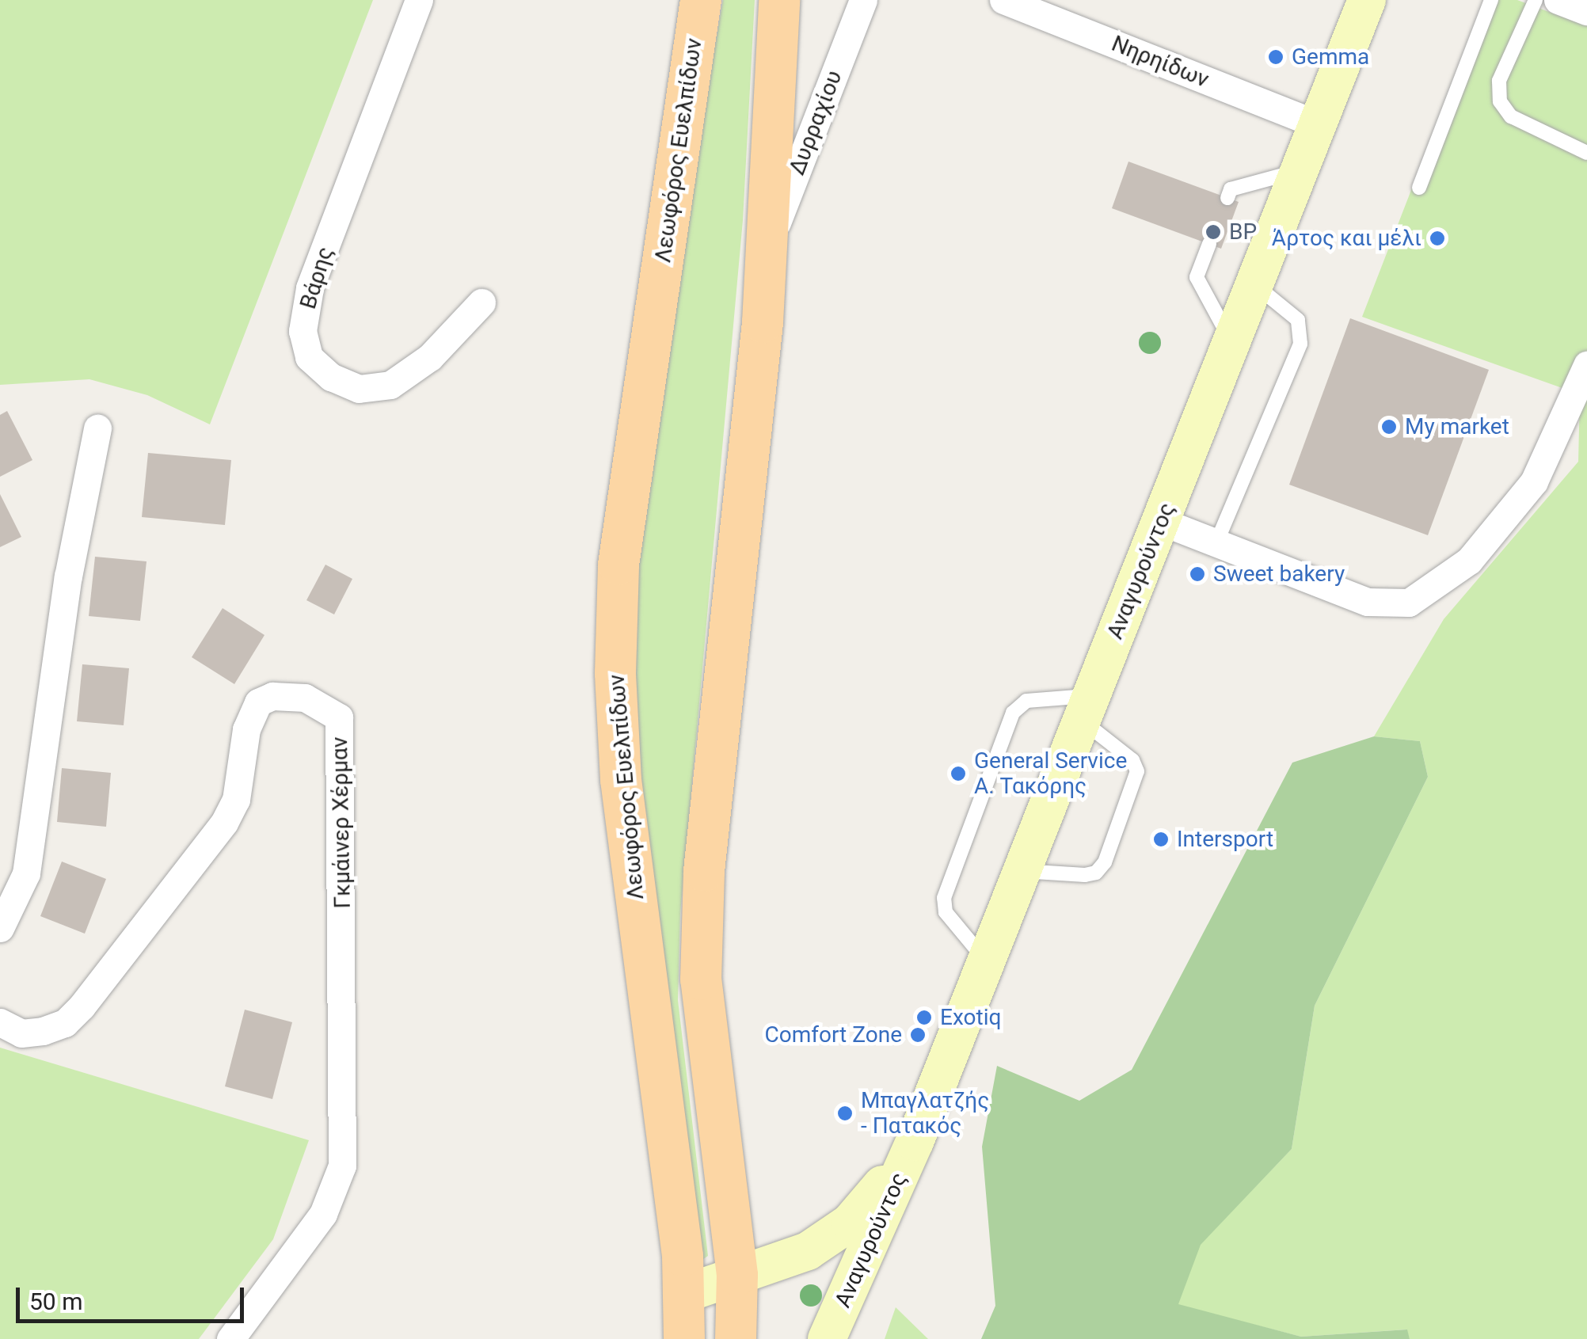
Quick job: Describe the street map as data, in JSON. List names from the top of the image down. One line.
{"streets":{"main road":["Λεωφόρος Ευελπίδων","Αναγυρούντος"],"street":["Νηρηίδων","Δυρραχίου","Βάρης","Γκμάινερ Χέρμαν"]},"crossings":[["Νηρηίδων","Αναγυρούντος"],["Λεωφόρος Ευελπίδων","Αναγυρούντος"]],"places":["Gemma","BP","Άρτος και μέλι","My market","Sweet bakery","General Service Α. Τακόρης","Intersport","Exotiq","Comfort Zone","Μπαγλατζής - Πατακός"],"scale_bar":"50 m"}
